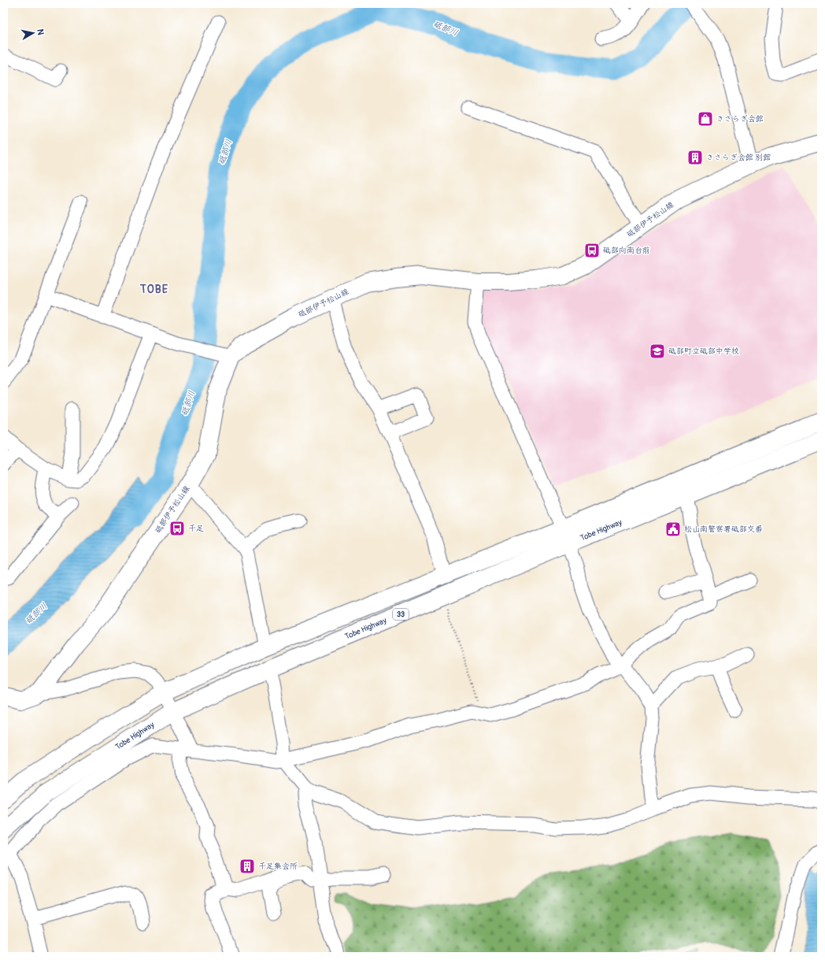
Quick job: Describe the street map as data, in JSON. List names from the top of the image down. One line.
{"streets":{"main road":["砥部伊予松山線","Tobe Highway","33"]},"districts":["TOBE"],"water":["砥部川"],"places":{"shop":["きさらぎ会館"],"building":["きさらぎ会館 別館","千足集会所"],"bus stop":["砥部向南台前","千足"],"school or university":["砥部町立砥部中学校"],"public building":["松山南警察署砥部交番"]},"north":"right"}
